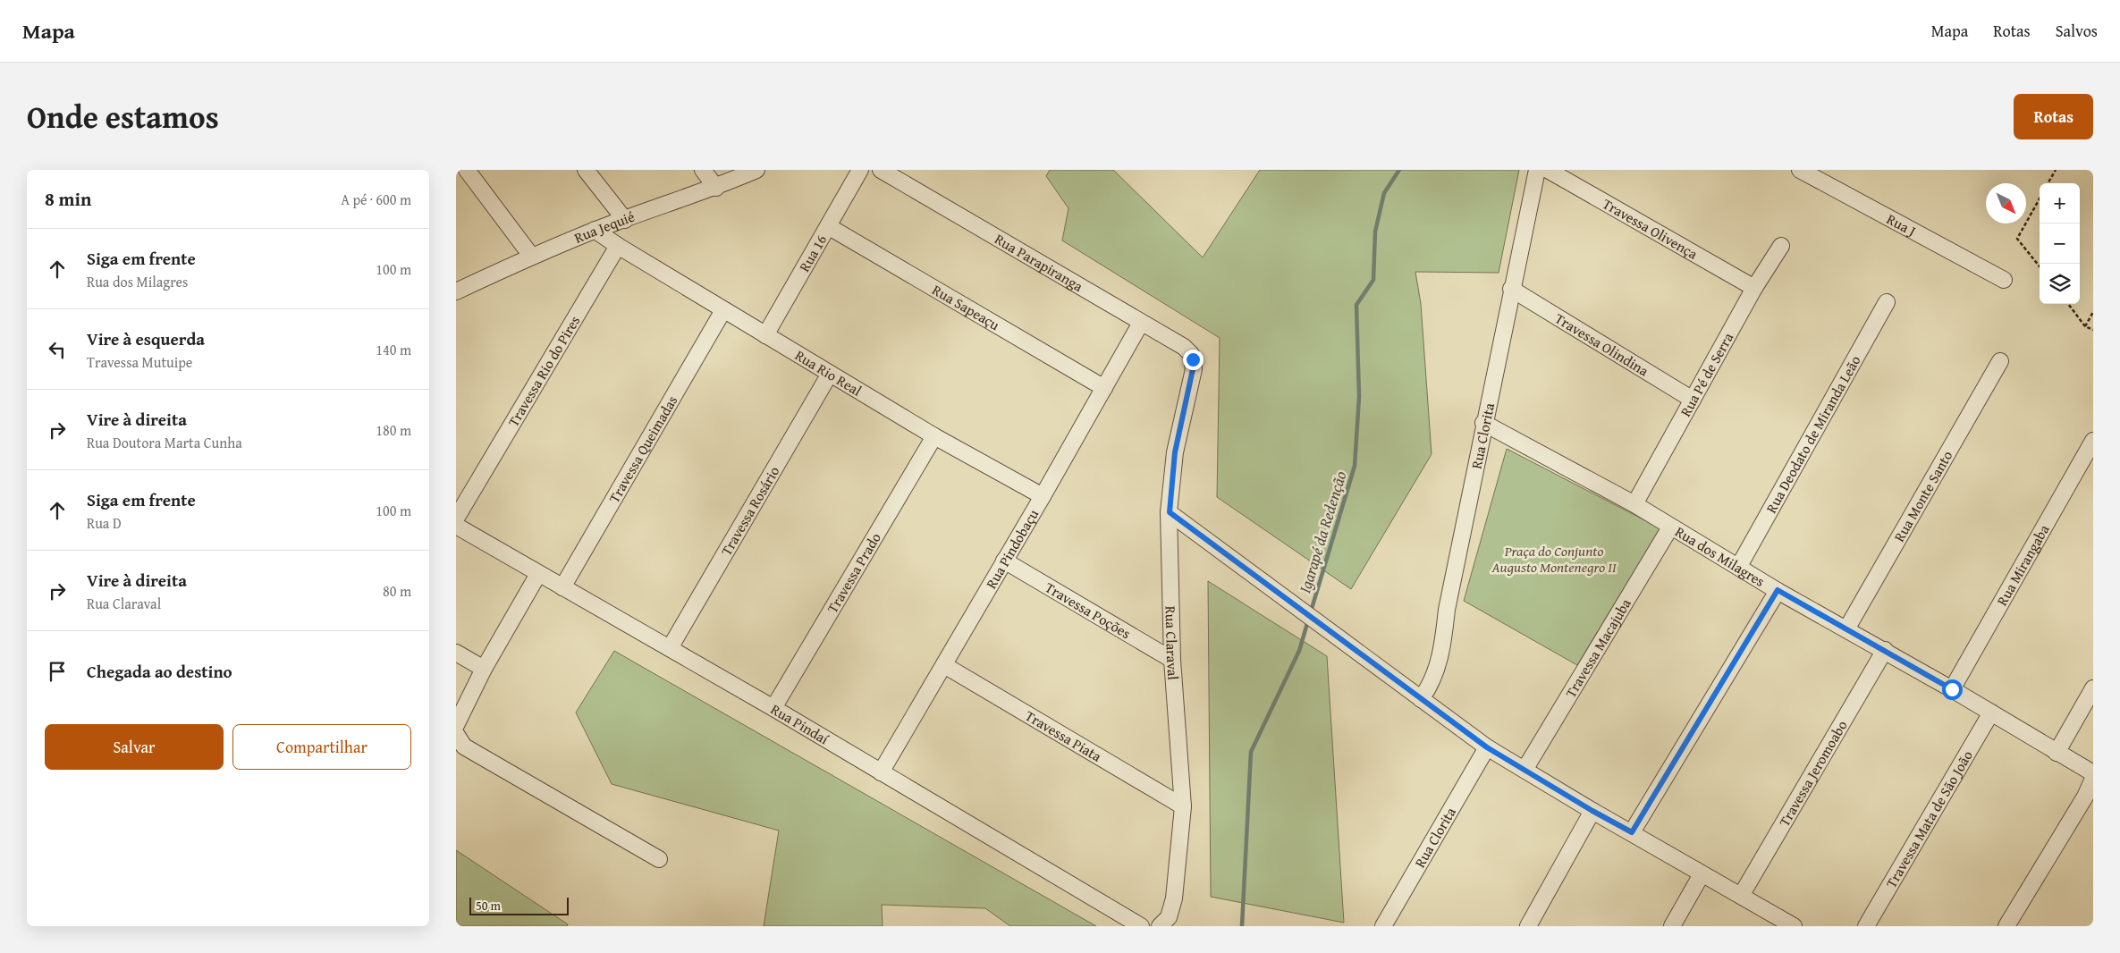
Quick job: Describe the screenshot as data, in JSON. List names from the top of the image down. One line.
{"streets":{"street":["Rua J","Rua Jequié","Travessa Olivença","Rua 16","Rua Parapiranga","Rua Sapeaçu","Travessa Olindina","Travessa Rio do Pires","Rua Rio Real","Rua Pé de Serra","Rua Deodato de Miranda Leão","Rua Clorita","Travessa Queimadas","Rua Monte Santo","Travessa Rosário","Rua Pindobaçu","Rua dos Milagres","Rua Mirangaba","Travessa Prado","Travessa Poções","Rua Claraval","Travessa Macajuba","Rua Pindaí","Travessa Piata","Travessa Jeromoabo","Travessa Mata de São João"]},"crossings":[["Travessa Olivença","Rua Pé de Serra"],["Rua 16","Rua Sapeaçu"],["Rua 16","Rua Rio Real"],["Rua Parapiranga","Rua Pindobaçu"],["Rua Parapiranga","Rua Claraval"],["Rua Sapeaçu","Rua Pindobaçu"],["Travessa Olindina","Rua Pé de Serra"],["Travessa Olindina","Rua Clorita"],["Travessa Rio do Pires","Rua Rio Real"],["Rua Rio Real","Travessa Queimadas"],["Rua Rio Real","Travessa Rosário"],["Rua Rio Real","Rua Pindobaçu"],["Rua Rio Real","Travessa Prado"],["Rua Pé de Serra","Rua dos Milagres"],["Rua Deodato de Miranda Leão","Rua dos Milagres"],["Rua Clorita","Rua dos Milagres"],["Travessa Queimadas","Rua Pindaí"],["Rua Monte Santo","Rua dos Milagres"],["Travessa Rosário","Rua Pindaí"],["Rua Pindobaçu","Travessa Poções"],["Rua Pindobaçu","Rua Pindaí"],["Rua Pindobaçu","Travessa Piata"],["Rua dos Milagres","Rua Mirangaba"],["Rua dos Milagres","Travessa Macajuba"],["Rua dos Milagres","Travessa Jeromoabo"],["Rua dos Milagres","Travessa Mata de São João"],["Travessa Prado","Rua Pindaí"],["Travessa Poções","Rua Claraval"],["Rua Claraval","Travessa Piata"]],"water":["Igarapé da Redenção"],"parks":["Praça do Conjunto Augusto Montenegro II"],"scale_bar":"50 m","north":"bottom right","page":{"header":"Mapa","nav":["Mapa","Rotas","Salvos"],"title":"Onde estamos","buttons":["Rotas",["Salvar","Compartilhar"]],"heading":["8 min","A pé · 600 m"],"map_buttons":["+","−"],"list":[["Siga em frente","Rua dos Milagres","100 m"],["Vire à esquerda","Travessa Mutuipe","140 m"],["Vire à direita","Rua Doutora Marta Cunha","180 m"],["Siga em frente","Rua D","100 m"],["Vire à direita","Rua Claraval","80 m"],"Chegada ao destino"],"scale":"50 m"}}
